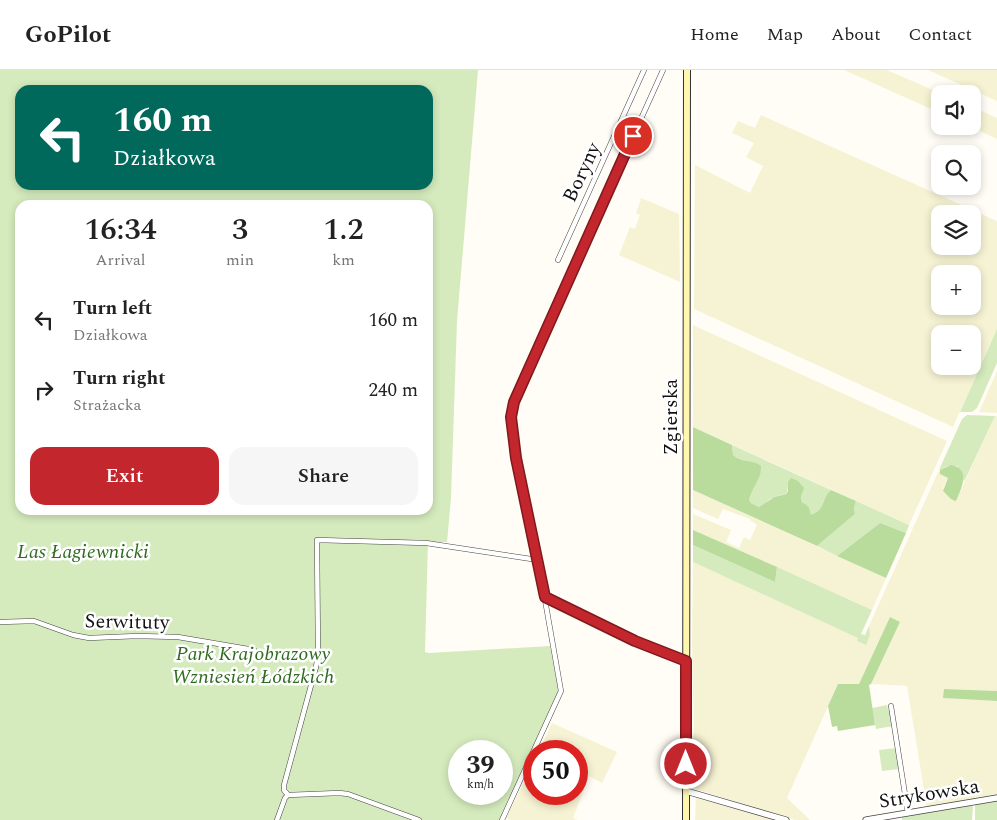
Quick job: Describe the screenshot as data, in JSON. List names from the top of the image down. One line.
{"streets":{"main road":["Zgierska"],"street":["Boryny","Serwituty","Strykowska"]},"parks":["Las Łagiewnicki","Park Krajobrazowy Wzniesień Łódzkich"],"page":{"header":"GoPilot","nav":["Home","Map","About","Contact"],"map_buttons":["+","−"],"turn":["160 m","Działkowa"],"eta":["16:34","Arrival","3","min","1.2","km"],"list":[{"name":"Turn left","note":"Działkowa","value":"160 m"},{"name":"Turn right","note":"Strażacka","value":"240 m"}],"buttons":["Exit","Share"],"speed":"39 km/h","limit":"50"}}
